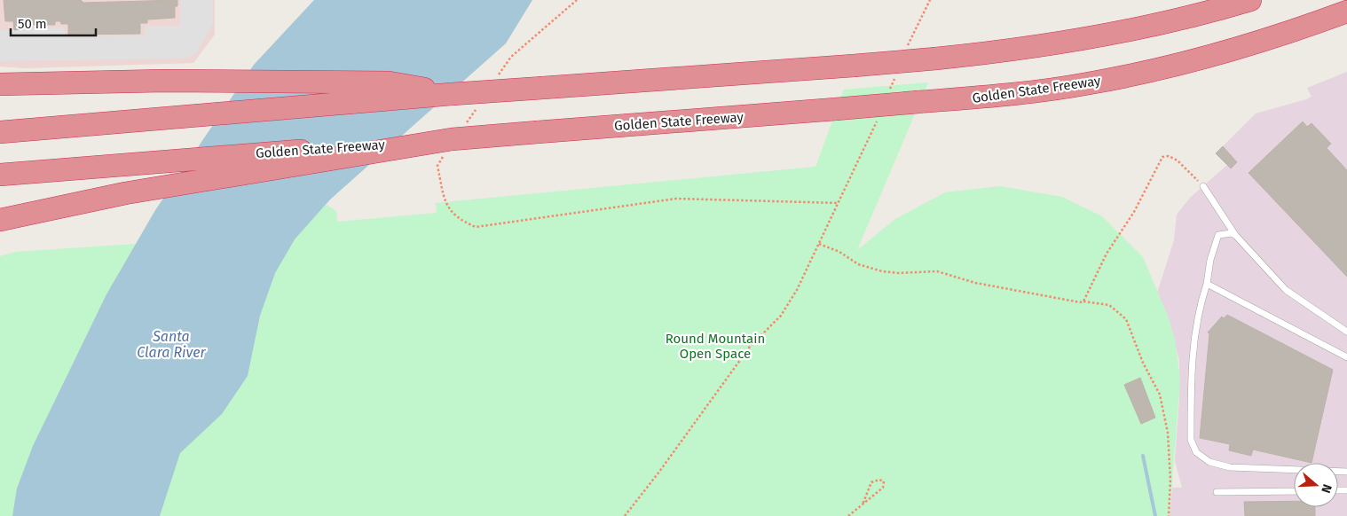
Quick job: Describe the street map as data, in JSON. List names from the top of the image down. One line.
{"streets":{"highway":["Golden State Freeway"]},"water":["Santa Clara River"],"parks":["Round Mountain Open Space"],"scale_bar":"50 m","north":"right"}
